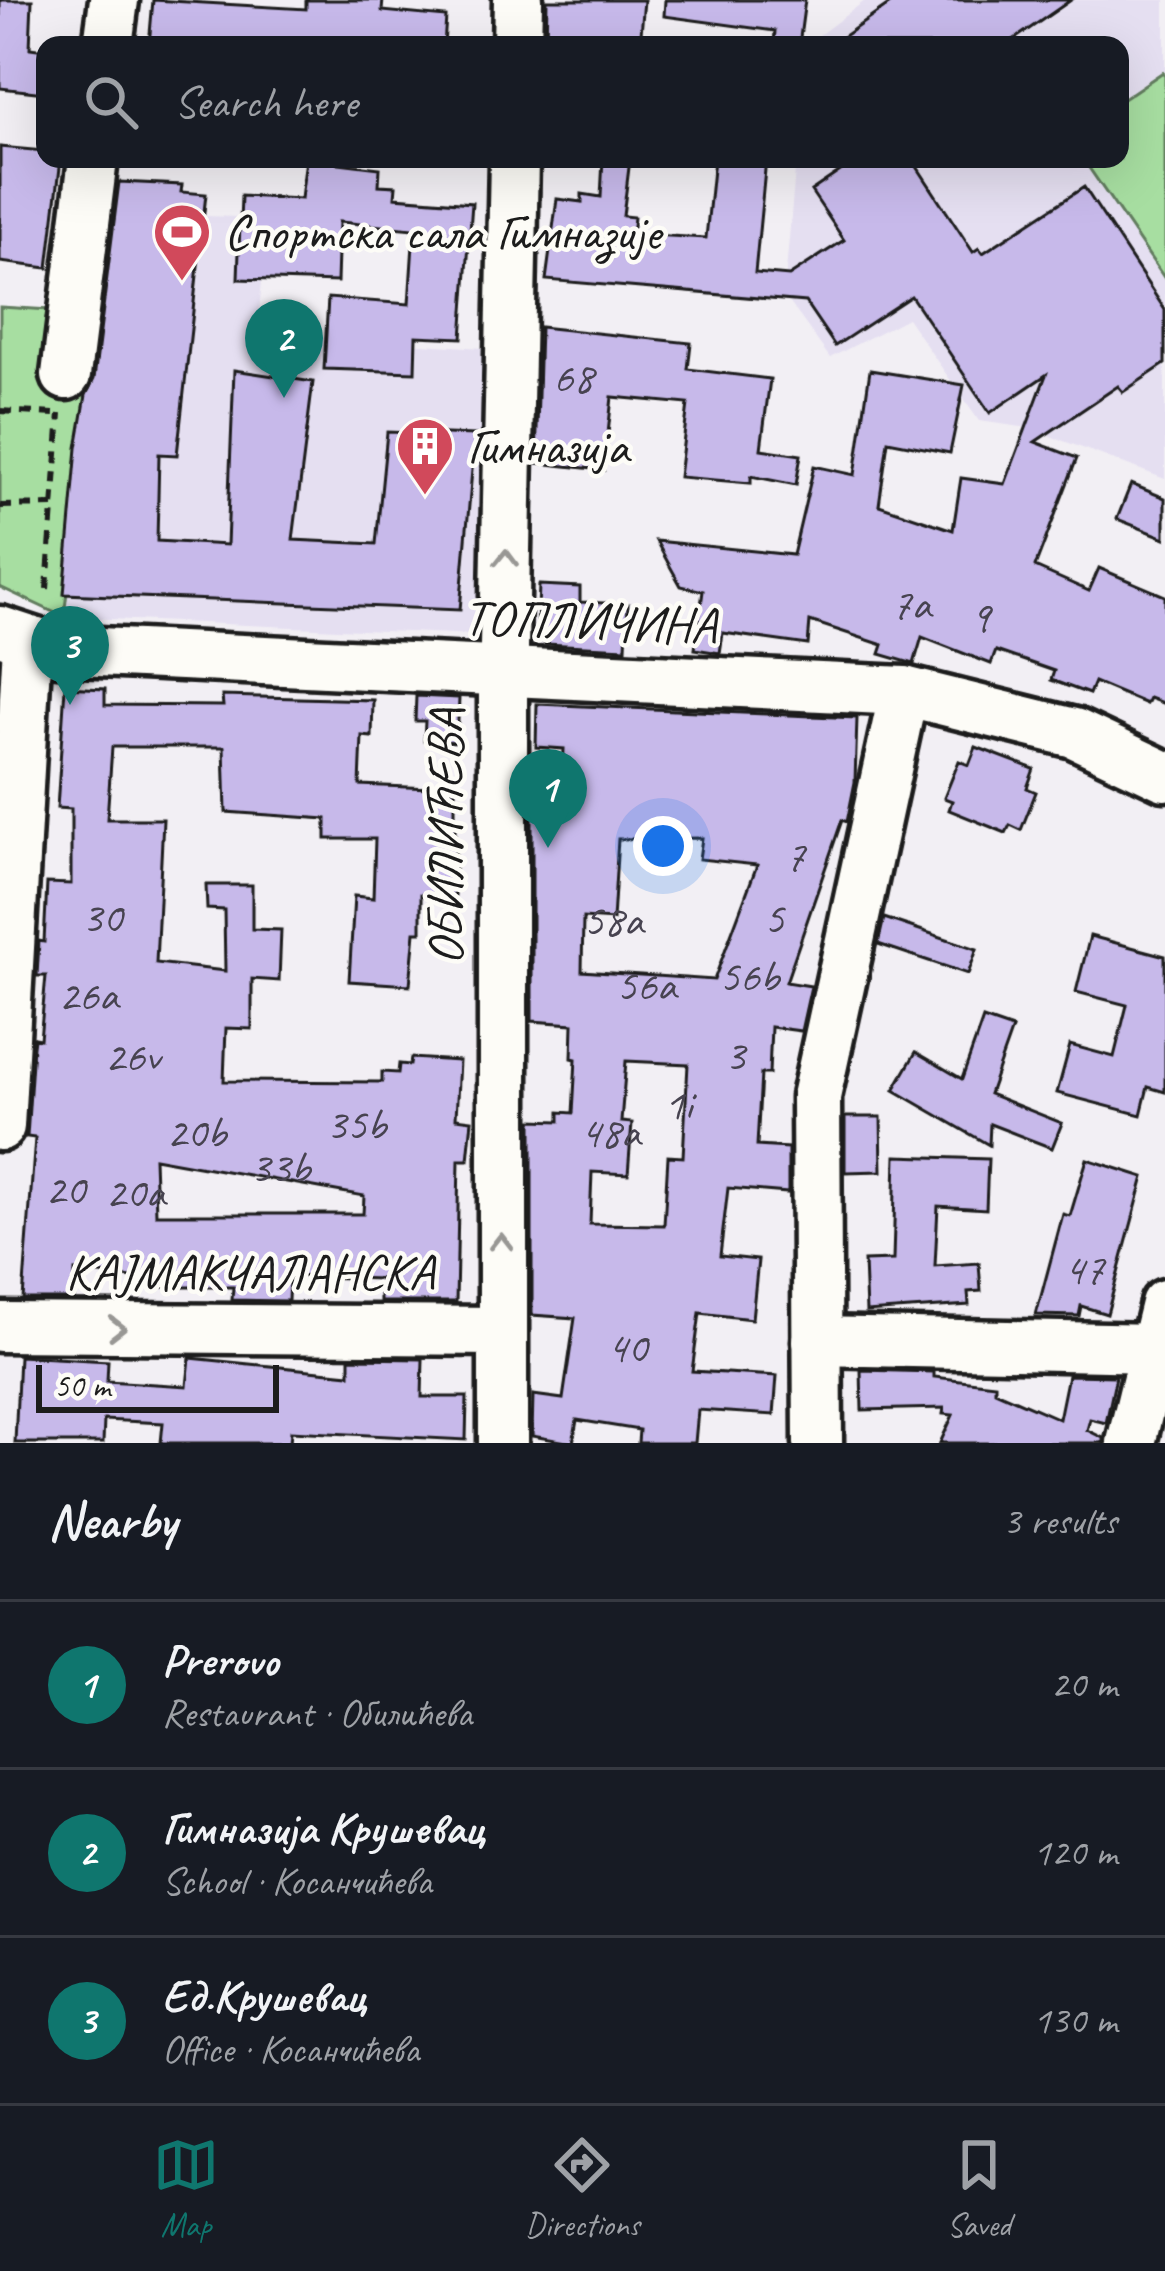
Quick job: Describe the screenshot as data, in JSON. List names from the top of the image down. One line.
{"streets":{"street":["ТОПЛИЧИНА","ОБИЛИЋЕВА","КАЈМАКЧАЛАНСКА"]},"crossings":[["ТОПЛИЧИНА","ОБИЛИЋЕВА"],["ОБИЛИЋЕВА","КАЈМАКЧАЛАНСКА"]],"one_way":["КАЈМАКЧАЛАНСКА"],"places":{"sports":["Спортска сала Гимназије"],"building":["Гимназија"]},"house_numbers":["68","7a","9","7","30","5","58a","56b","56a","26a","3","26v","1i","35b","20b","48a","33b","20","20a","47","40"],"scale_bar":"50 m","page":{"search":"Search here","pins":["2","3","1"],"scale":"50 m","heading":["Nearby","3 results"],"list":[{"mark":"1","name":"Prerovo","note":"Restaurant · Обилићева","value":"20 m"},{"mark":"2","name":"Гимназија Крушевац","note":"School · Косанчићева","value":"120 m"},{"mark":"3","name":"Ед.Крушевац","note":"Office · Косанчићева","value":"130 m"}],"nav":["Map","Directions","Saved"]}}
